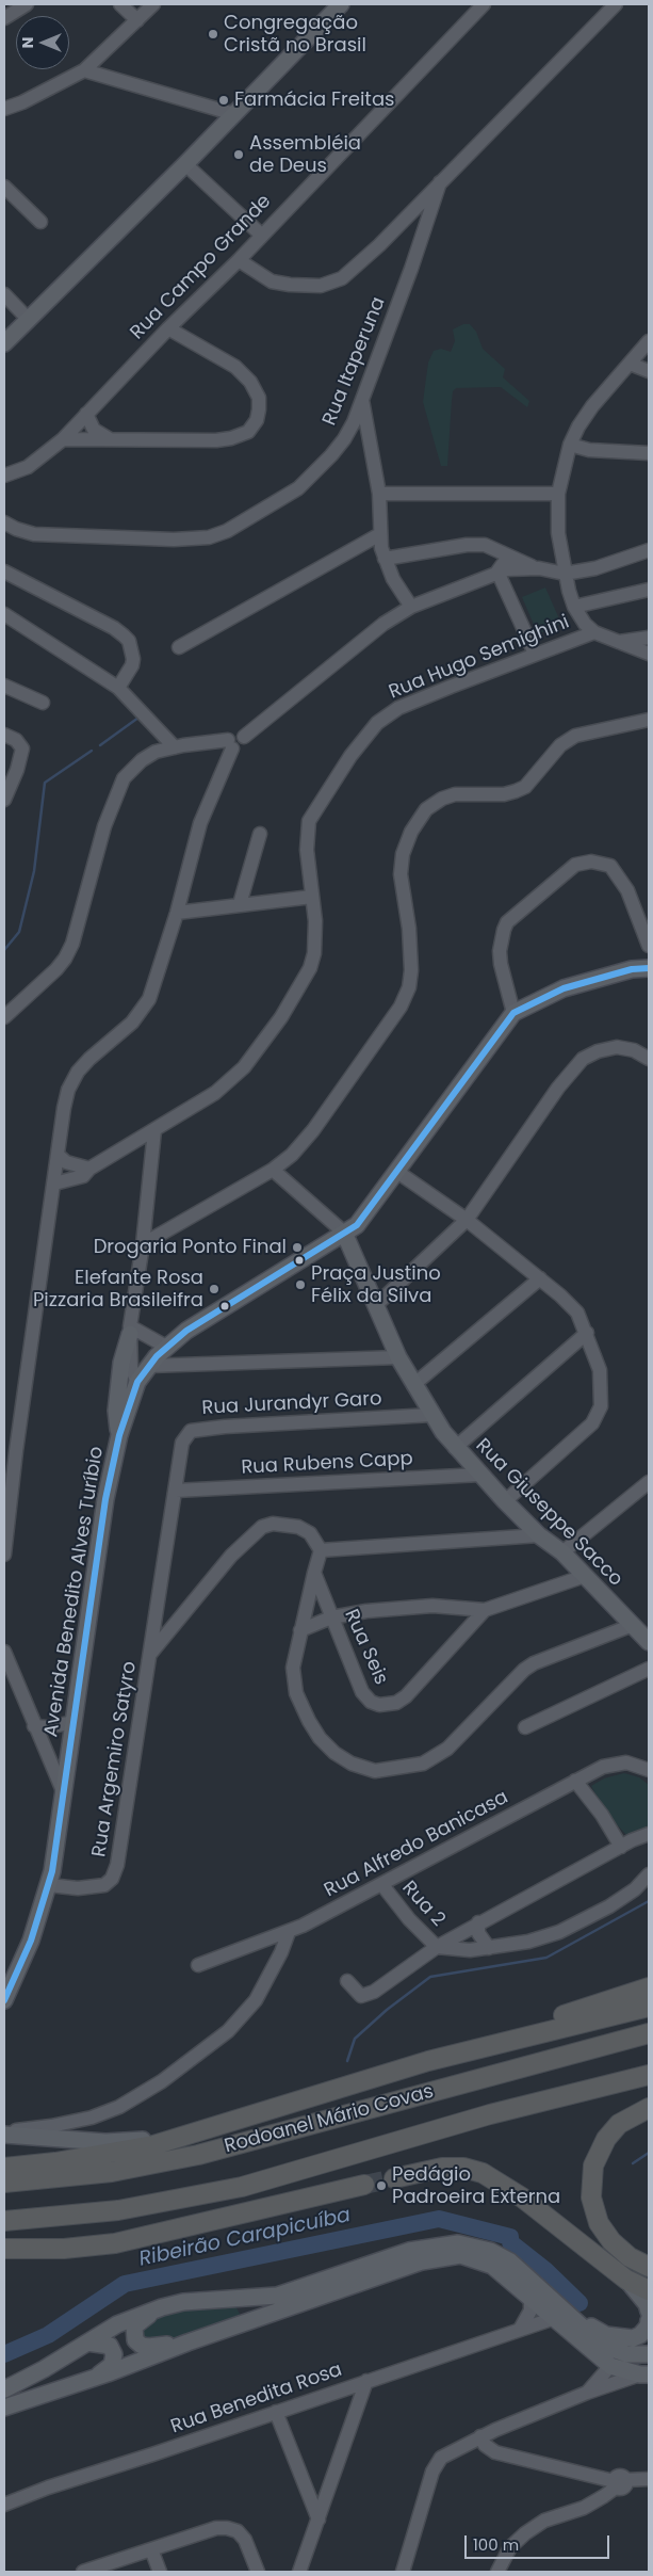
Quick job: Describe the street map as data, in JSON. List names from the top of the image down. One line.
{"streets":{"highway":["Rodoanel Mário Covas"],"main road":["Rua Giuseppe Sacco","Avenida Benedito Alves Turíbio"],"street":["Rua Campo Grande","Rua Itaperuna","Rua Hugo Semighini","Rua Jurandyr Garo","Rua Rubens Capp","Rua Seis","Rua Argemiro Satyro","Rua Alfredo Banicasa","Rua 2","Rua Benedita Rosa"]},"crossings":[["Rua Jurandyr Garo","Rua Rubens Capp"],["Rua Jurandyr Garo","Rua Giuseppe Sacco"],["Rua Jurandyr Garo","Rua Argemiro Satyro"],["Rua Rubens Capp","Rua Giuseppe Sacco"],["Rua Giuseppe Sacco","Avenida Benedito Alves Turíbio"],["Avenida Benedito Alves Turíbio","Rua Argemiro Satyro"],["Rua Alfredo Banicasa","Rua 2"]],"water":["Ribeirão Carapicuíba"],"places":["Congregação Cristã no Brasil","Farmácia Freitas","Assembléia de Deus","Drogaria Ponto Final","Praça Justino Félix da Silva","Elefante Rosa Pizzaria Brasileifra","Pedágio Padroeira Externa"],"scale_bar":"100 m","north":"left"}
